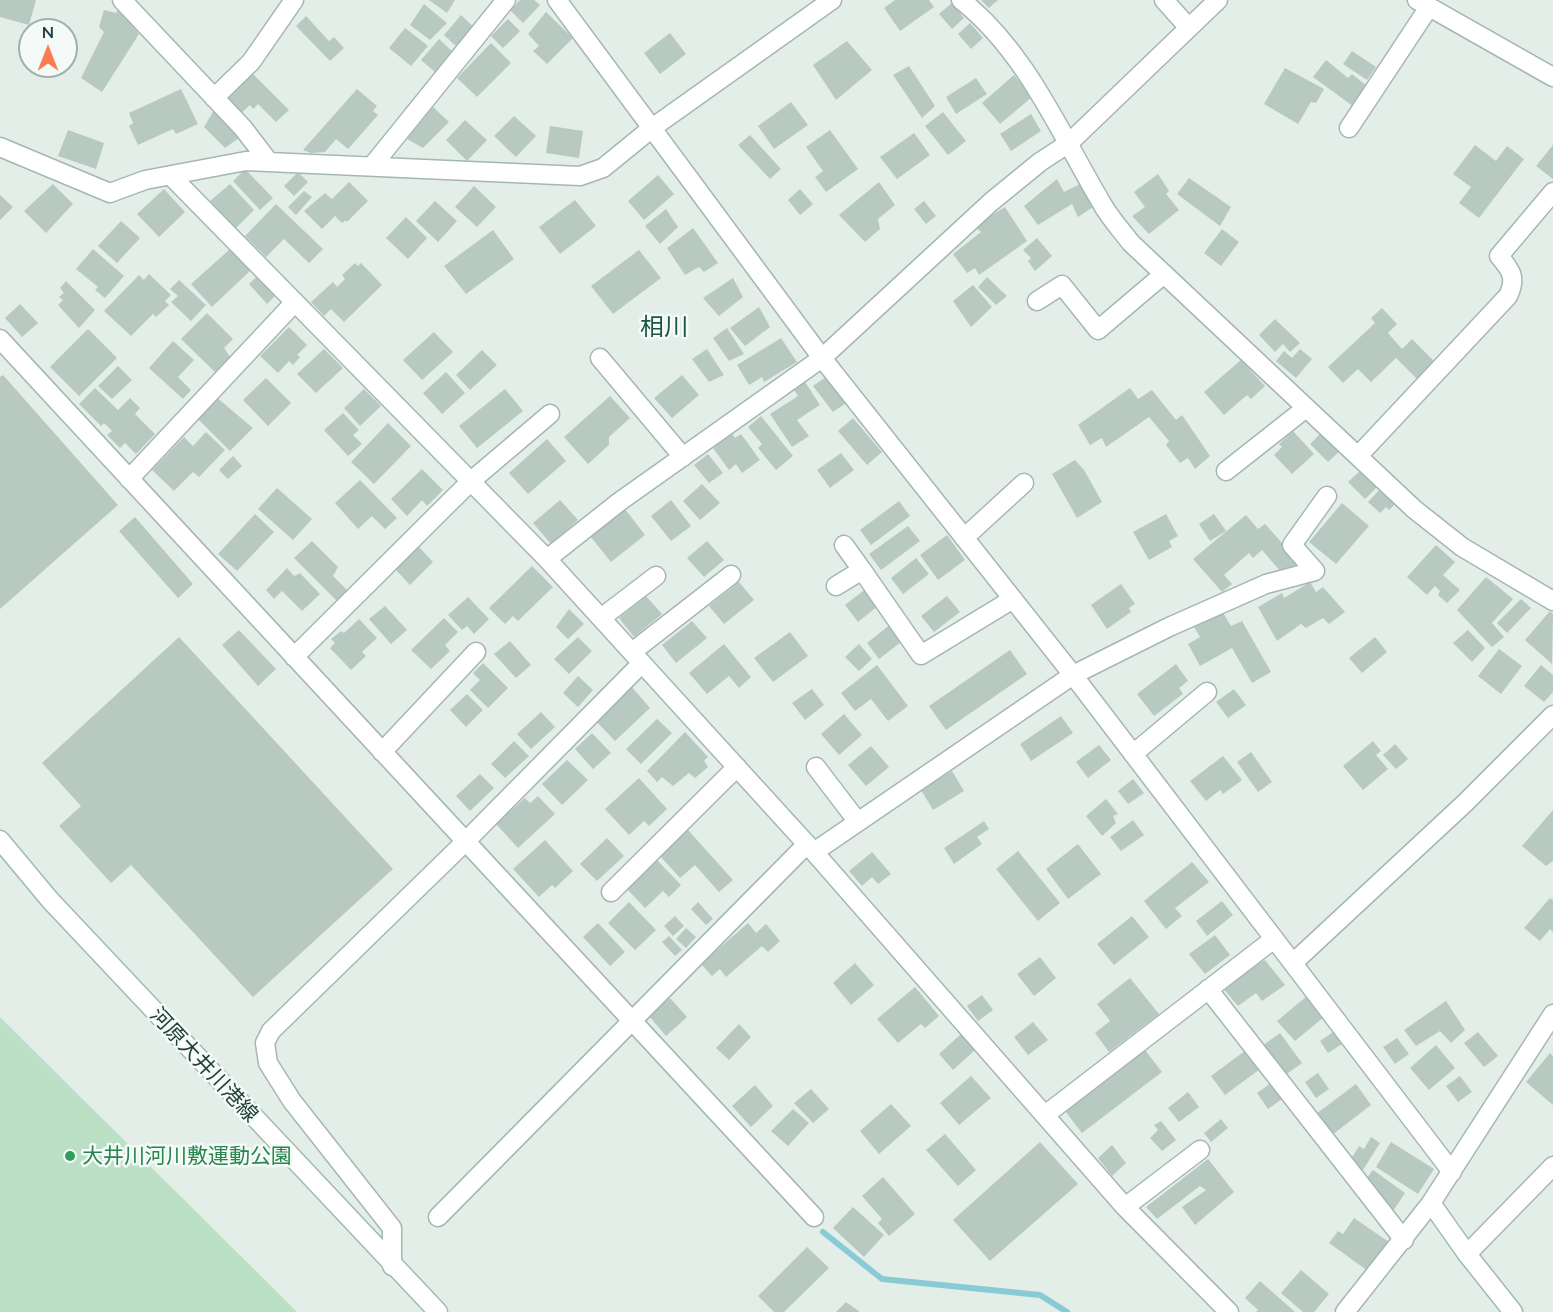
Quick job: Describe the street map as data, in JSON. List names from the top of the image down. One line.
{"streets":{"street":["河原大井川港線"]},"districts":["相川"],"places":["大井川河川敷運動公園"],"north":"top"}
